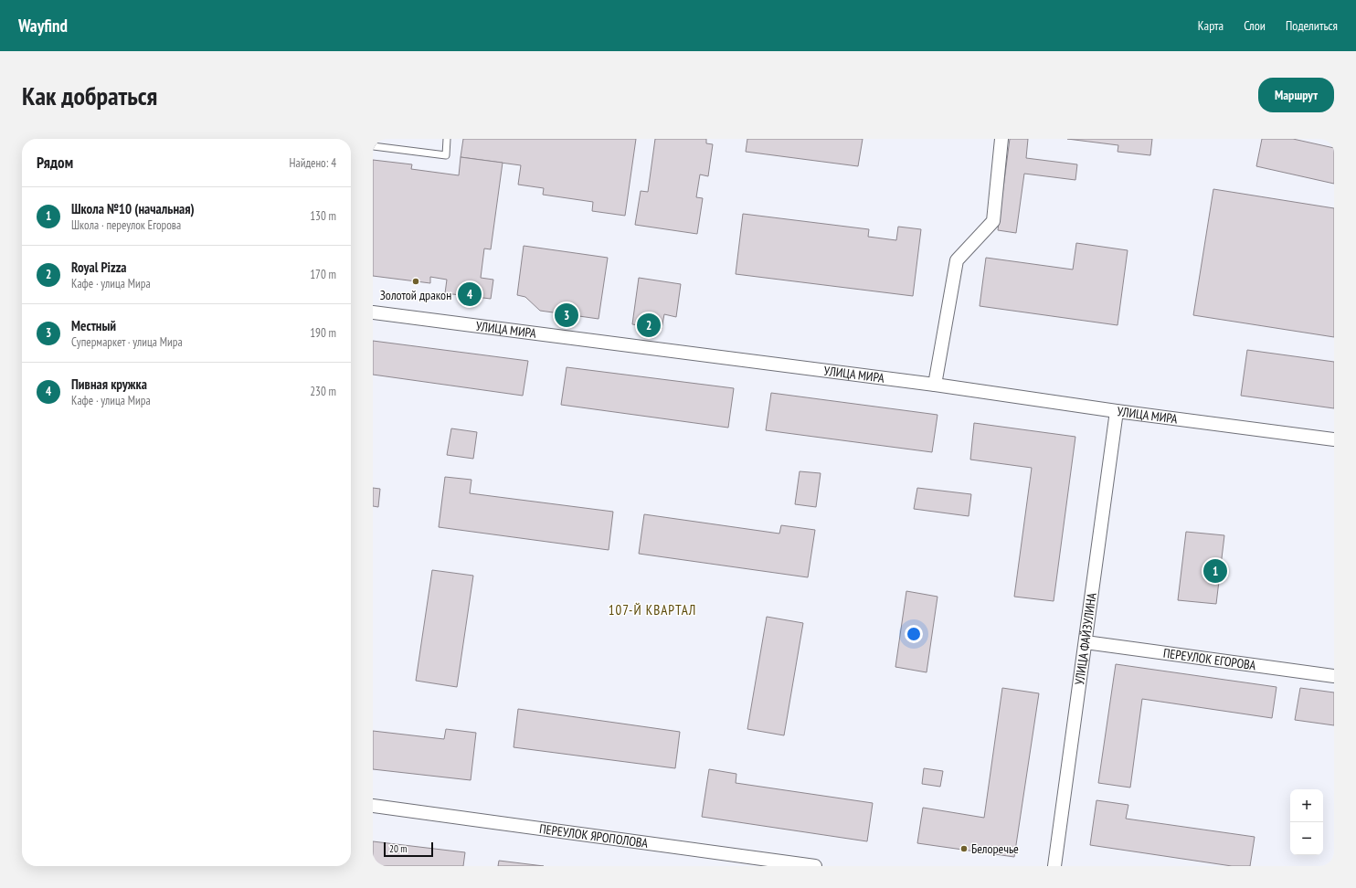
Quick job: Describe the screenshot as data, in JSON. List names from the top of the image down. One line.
{"streets":{"street":["УЛИЦА МИРА","УЛИЦА ФАЙЗУЛИНА","ПЕРЕУЛОК ЕГОРОВА","ПЕРЕУЛОК ЯРОПОЛОВА"]},"crossings":[["УЛИЦА МИРА","УЛИЦА ФАЙЗУЛИНА"],["УЛИЦА ФАЙЗУЛИНА","ПЕРЕУЛОК ЕГОРОВА"]],"districts":["107-Й КВАРТАЛ"],"places":["Золотой дракон","Белоречье"],"scale_bar":"20 m","page":{"header":"Wayfind","nav":["Карта","Слои","Поделиться"],"buttons":"Маршрут","title":"Как добраться","heading":["Рядом","Найдено: 4"],"list":[{"mark":"1","name":"Школа №10 (начальная)","note":"Школа · переулок Егорова","value":"130 m"},{"mark":"2","name":"Royal Pizza","note":"Кафе · улица Мира","value":"170 m"},{"mark":"3","name":"Местный","note":"Супермаркет · улица Мира","value":"190 m"},{"mark":"4","name":"Пивная кружка","note":"Кафе · улица Мира","value":"230 m"}],"pins":["4","3","2","1"],"map_buttons":["+","−"],"scale":"20 m"}}
